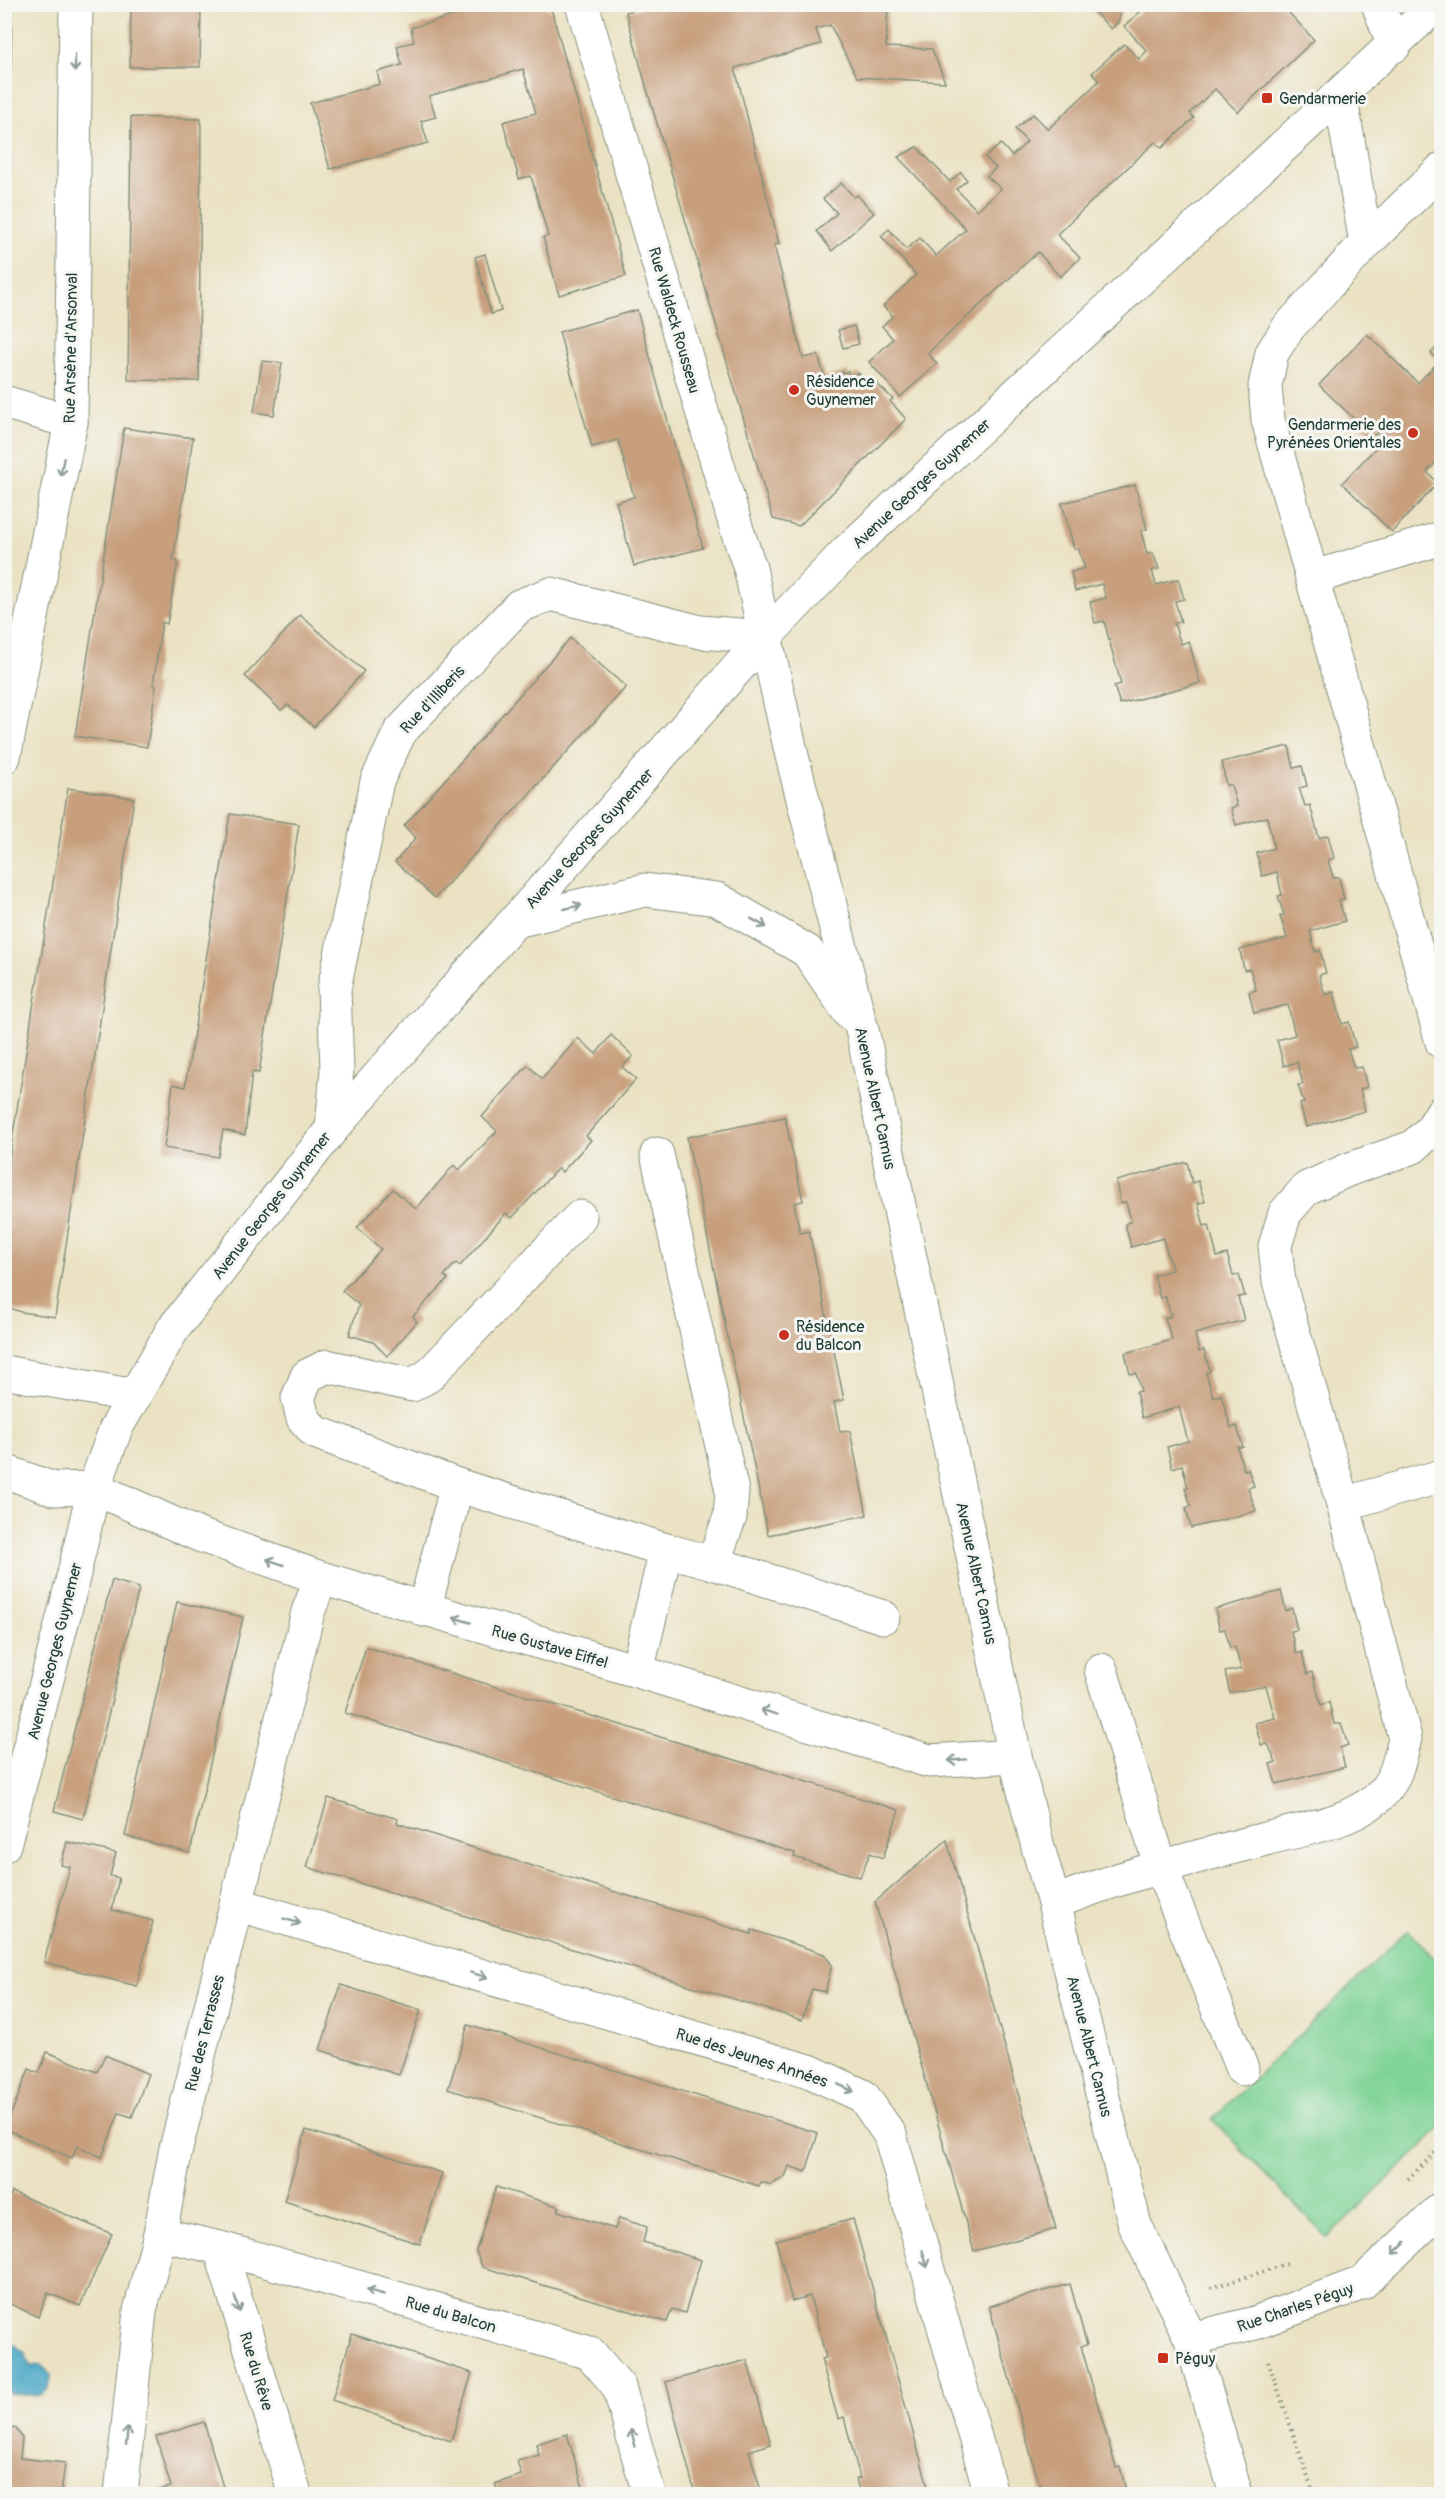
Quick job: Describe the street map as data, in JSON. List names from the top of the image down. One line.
{"streets":{"street":["Rue Waldeck Rousseau","Rue Arsène d'Arsonval","Avenue Georges Guynemer","Rue d'Illiberis","Avenue Albert Camus","Rue Gustave Eiffel","Rue des Terrasses","Rue des Jeunes Années","Rue Charles Péguy","Rue du Balcon","Rue du Rêve"]},"crossings":[["Rue Waldeck Rousseau","Avenue Georges Guynemer"],["Rue Waldeck Rousseau","Rue d'Illiberis"],["Rue Waldeck Rousseau","Avenue Albert Camus"],["Avenue Georges Guynemer","Rue d'Illiberis"],["Avenue Georges Guynemer","Avenue Albert Camus"],["Avenue Georges Guynemer","Rue Gustave Eiffel"],["Rue d'Illiberis","Avenue Albert Camus"],["Avenue Albert Camus","Rue Gustave Eiffel"],["Avenue Albert Camus","Rue Charles Péguy"],["Rue Gustave Eiffel","Rue des Terrasses"],["Rue des Terrasses","Rue des Jeunes Années"],["Rue des Terrasses","Rue du Balcon"],["Rue du Balcon","Rue du Rêve"]],"one_way":["Rue Arsène d'Arsonval","Rue des Jeunes Années","Rue Charles Péguy","Rue du Balcon","Rue du Rêve"],"places":{"transit":["Gendarmerie","Péguy"],"other":["Résidence Guynemer","Gendarmerie des Pyrénées Orientales","Résidence du Balcon"]}}
